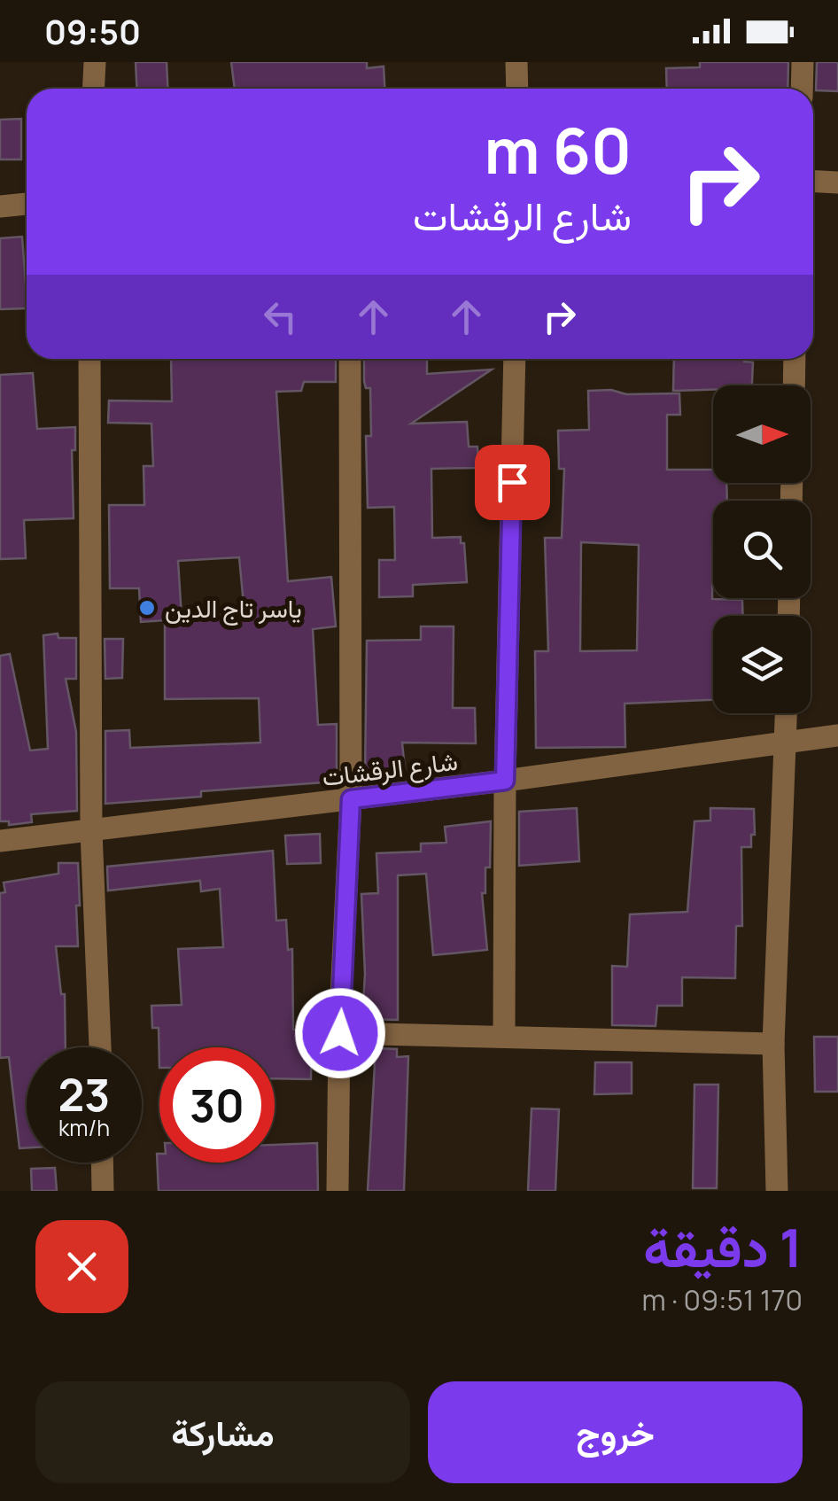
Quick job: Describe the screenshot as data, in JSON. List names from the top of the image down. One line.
{"streets":{"street":["شارع الرقشات"]},"places":["ياسر تاج الدين"],"north":"right","page":{"status":"09:50","turn":["60 m","شارع الرقشات"],"speed":"23 km/h","limit":"30","heading":["1 دقيقة","170 m · 09:51"],"buttons":["خروج","مشاركة"]}}
